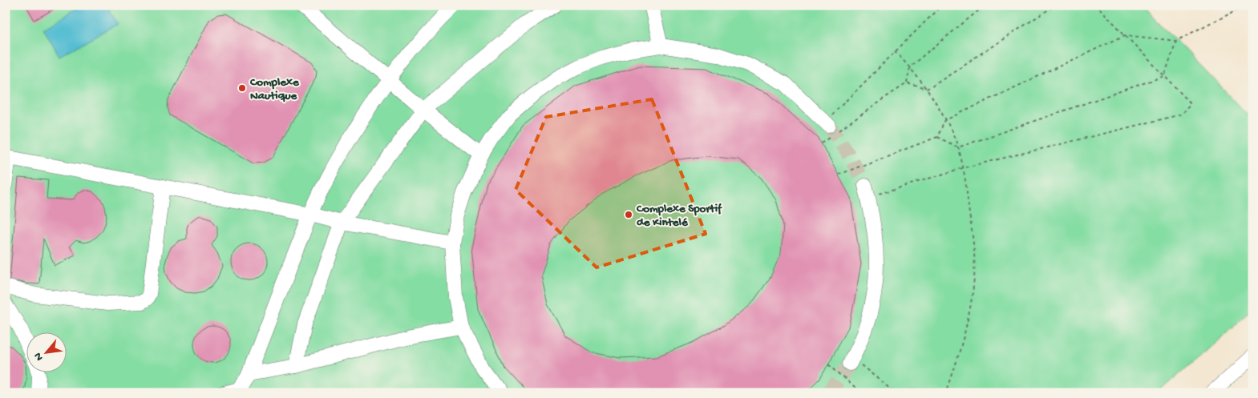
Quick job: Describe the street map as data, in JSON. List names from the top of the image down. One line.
{"places":["Complexe Nautique","Complexe Sportif de Kintelé"],"north":"bottom left"}
